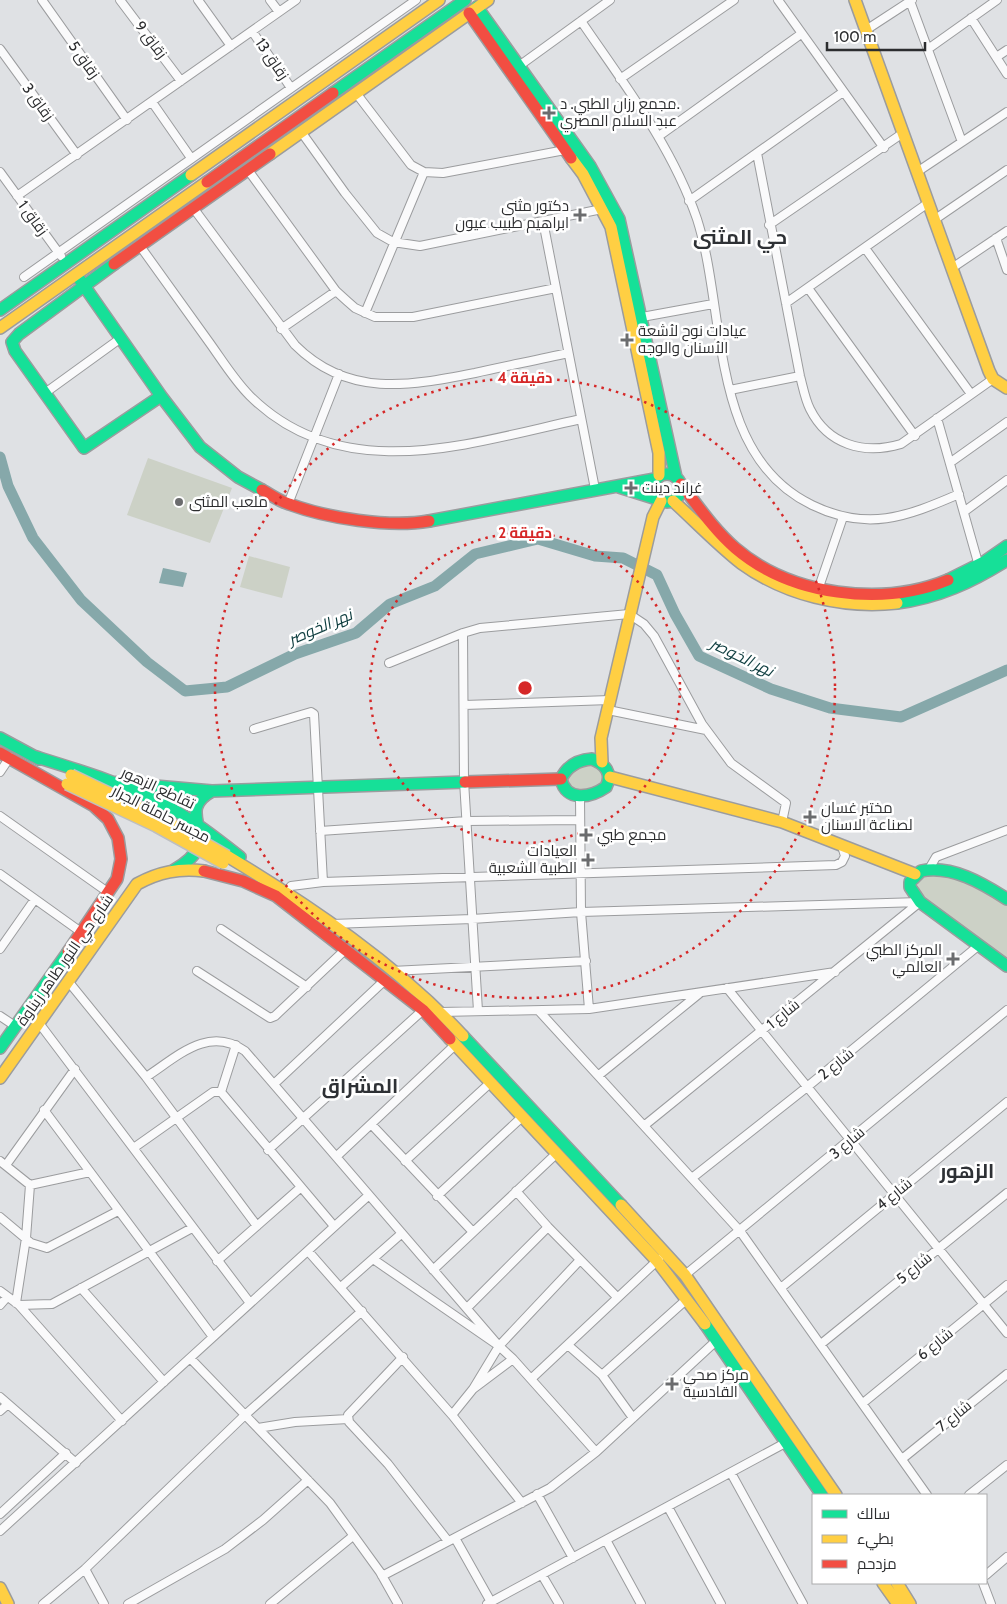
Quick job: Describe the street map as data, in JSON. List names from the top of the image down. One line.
{"streets":{"main road":["تقاطع الزهور","مجسر حاملة الجرار","شارع حي النور طاهر زيناوة"],"street":["زقاق 9","زقاق 13","زقاق 5","زقاق 3","زقاق 1","شارع 1","شارع 2","شارع 3","شارع 4","شارع 5","شارع 6","شارع 7"]},"crossings":[["تقاطع الزهور","مجسر حاملة الجرار"]],"districts":["حي المثنى","المشراق","الزهور"],"water":["نهر الخوصر"],"places":{"health":["مجمع رزان الطبي. د. عبد السلام المصري","دكتور مثنى ابراهيم طبيب عيون","عيادات نوح لأشعة الأسنان والوجه","غراند دينت","مختبر غسان لصناعة الاسنان","مجمع طبي","العيادات الطبية الشعبية","المركز الطبي العالمي","مركز صحي القادسية"],"other":["ملعب المثنى"]},"legend":["سالك","بطيء","مزدحم"],"scale_bar":"100 m","rings":["4 دقيقة","2 دقيقة"]}
